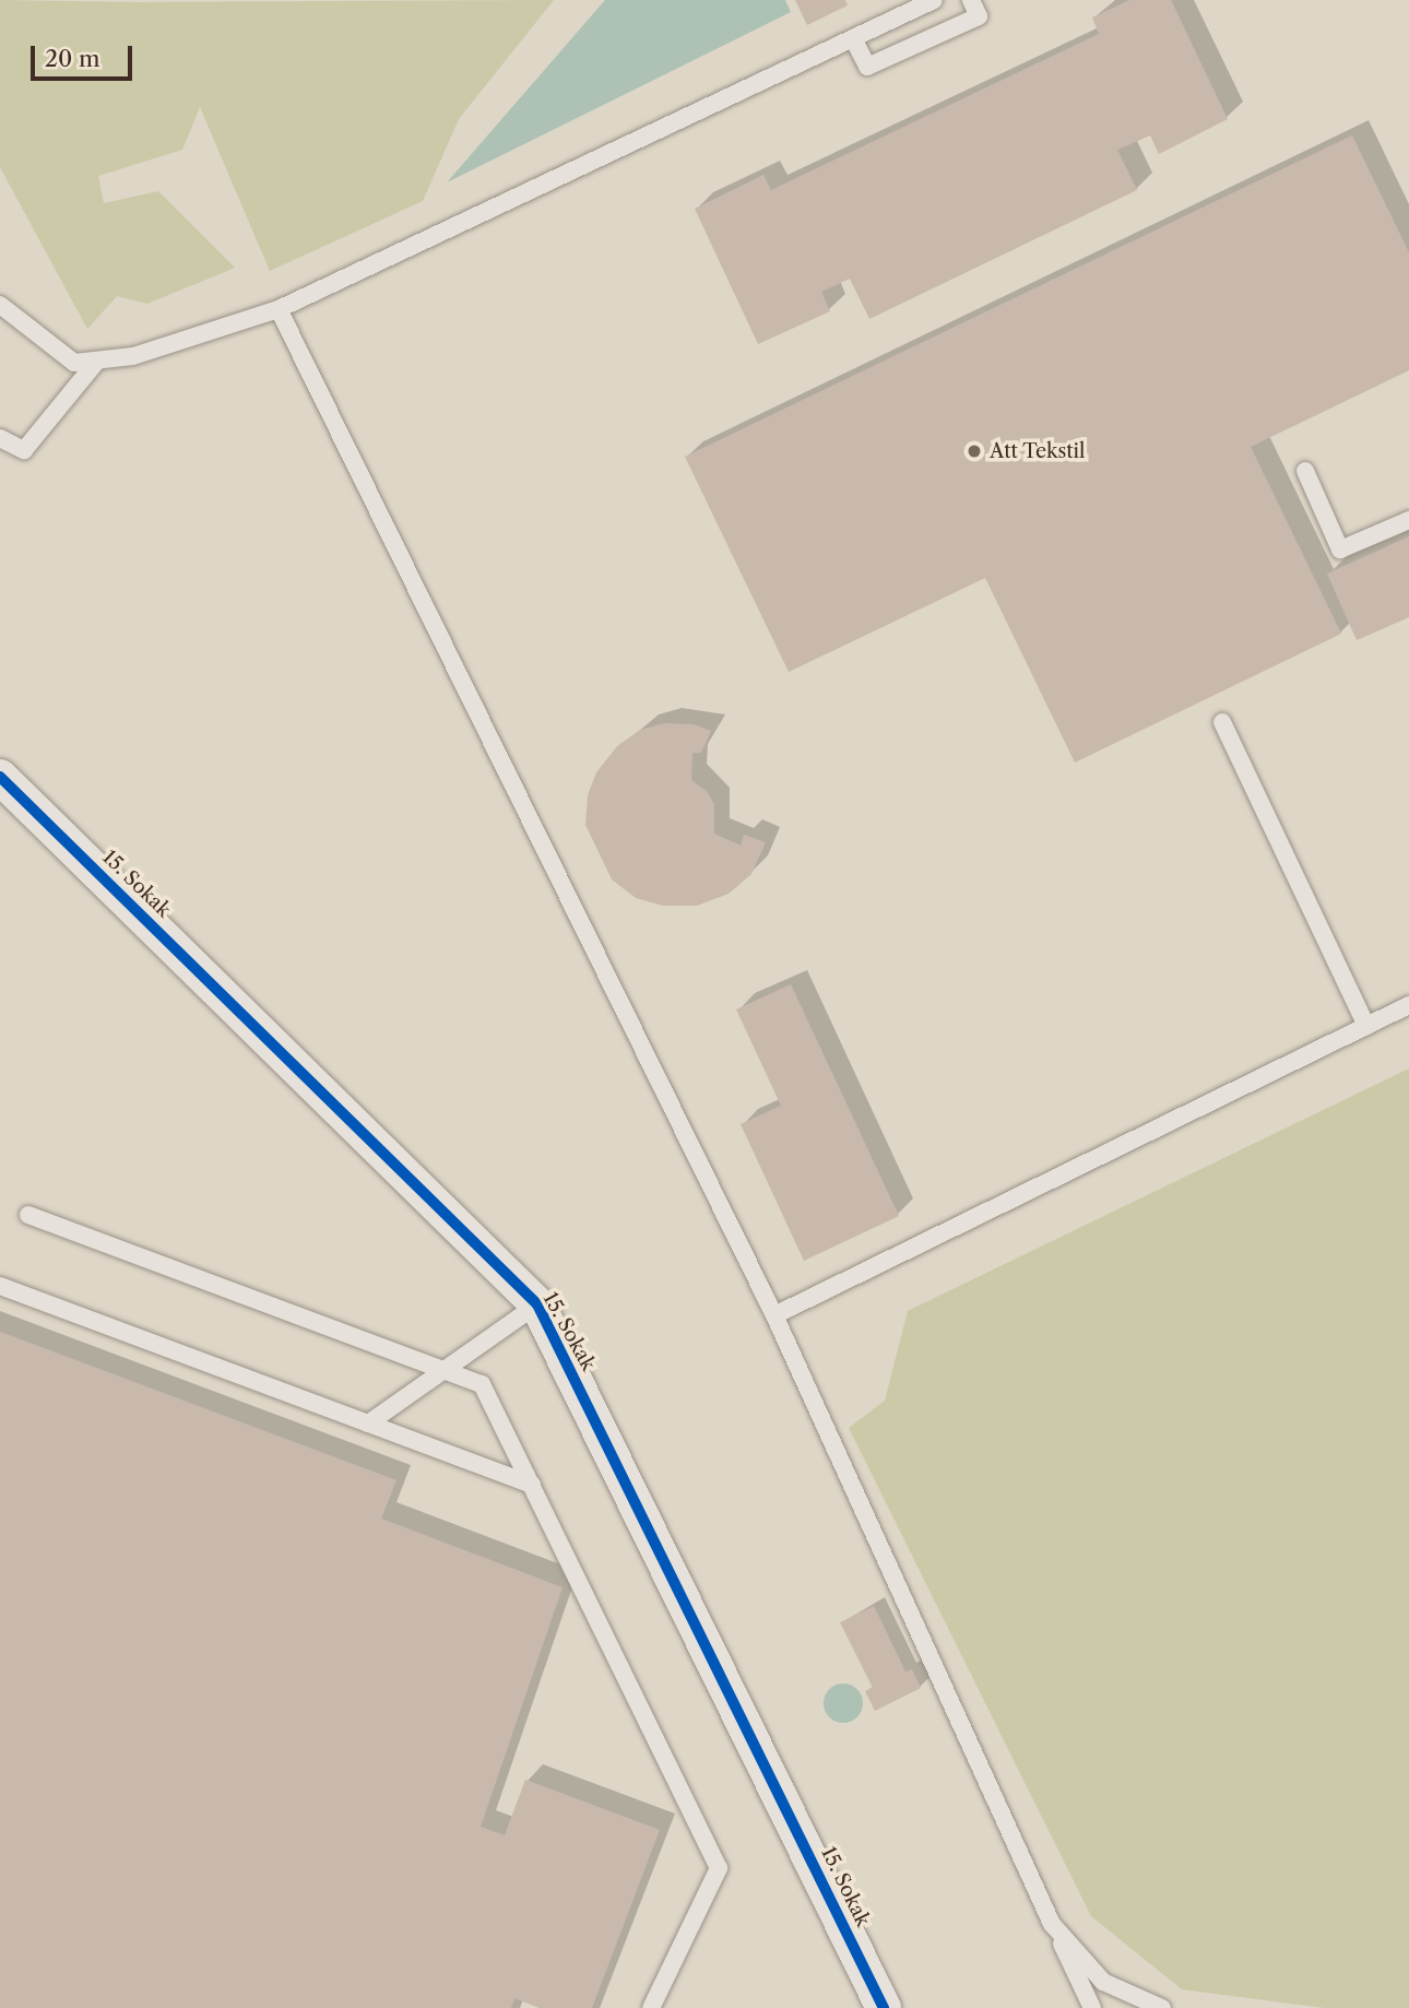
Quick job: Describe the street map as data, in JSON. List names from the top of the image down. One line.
{"streets":{"street":["15. Sokak"]},"places":["Att Tekstil"],"scale_bar":"20 m"}
